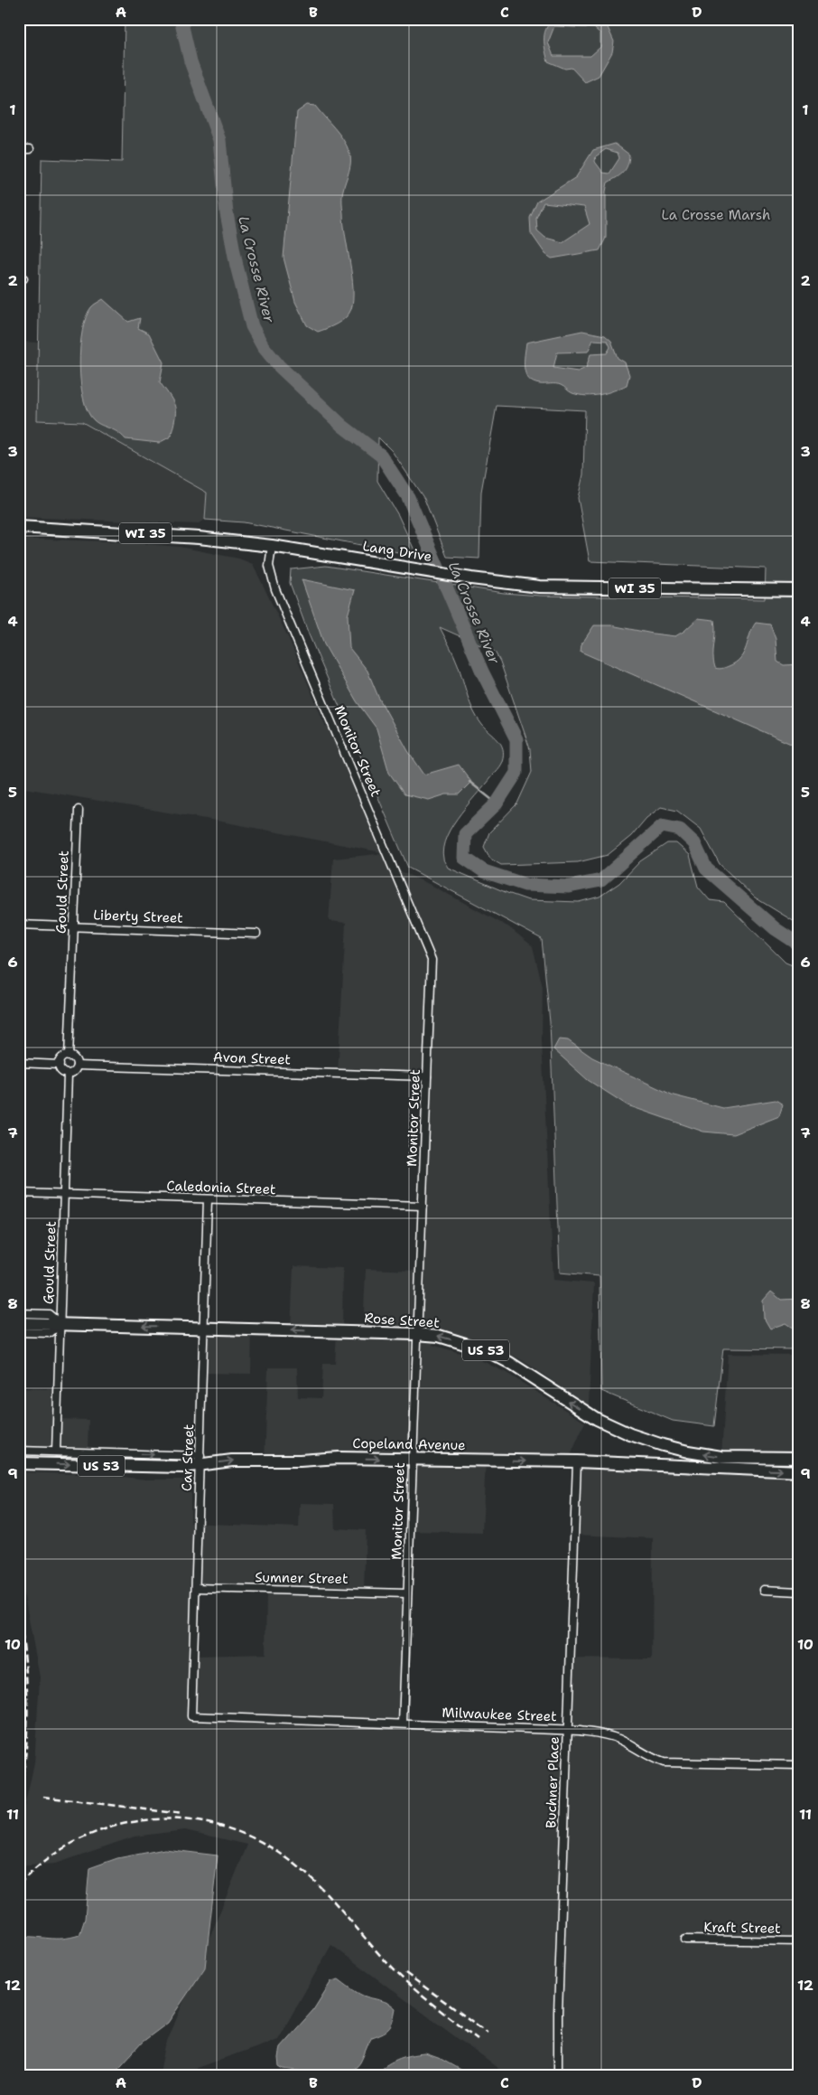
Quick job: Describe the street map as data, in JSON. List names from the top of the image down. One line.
{"streets":{"main road":["WI 35","Lang Drive","Rose Street","US 53","Copeland Avenue"],"street":["Monitor Street","Gould Street","Liberty Street","Avon Street","Caledonia Street","Car Street","Sumner Street","Milwaukee Street","Buchner Place","Kraft Street"]},"crossings":[["Lang Drive","Monitor Street"],["Monitor Street","Avon Street"],["Monitor Street","Caledonia Street"],["Monitor Street","Rose Street"],["Monitor Street","Copeland Avenue"],["Monitor Street","Sumner Street"],["Monitor Street","Milwaukee Street"],["Gould Street","Liberty Street"],["Gould Street","Avon Street"],["Gould Street","Caledonia Street"],["Gould Street","Rose Street"],["Caledonia Street","Car Street"],["Rose Street","Car Street"],["Copeland Avenue","Car Street"],["Copeland Avenue","Buchner Place"],["Car Street","Sumner Street"],["Car Street","Milwaukee Street"],["Milwaukee Street","Buchner Place"]],"one_way":["Rose Street","Copeland Avenue"],"water":["La Crosse River"],"parks":["La Crosse Marsh"],"grid":{"columns":["A","B","C","D"],"rows":["1","2","3","4","5","6","7","8","9","10","11","12"]}}
